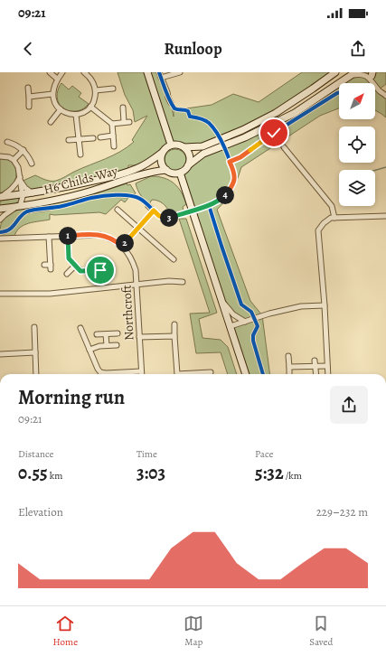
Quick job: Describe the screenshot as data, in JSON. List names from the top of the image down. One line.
{"streets":{"street":["H6 Childs Way","Northcroft"]},"north":"top right","page":{"status":"09:21","header":"Runloop","pins":["4","3","1","2"],"heading":["Morning run","09:21"],"stats":[["Distance","0.55 km"],["Time","3:03"],["Pace","5:32 /km"]],"chart":["Elevation","229–232 m"],"tabs":["Home","Map","Saved"]}}
